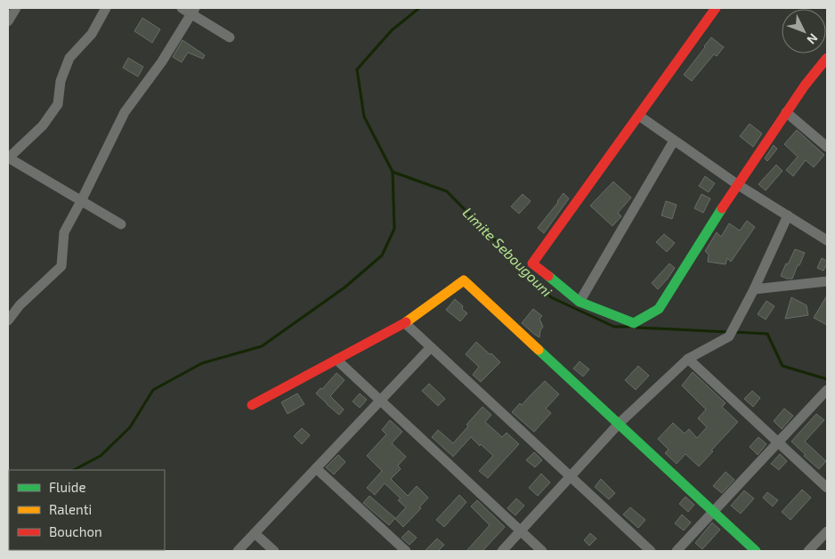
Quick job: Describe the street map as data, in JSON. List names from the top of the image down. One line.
{"water":["Limite Sebougouni"],"legend":["Fluide","Ralenti","Bouchon"],"north":"bottom right"}
